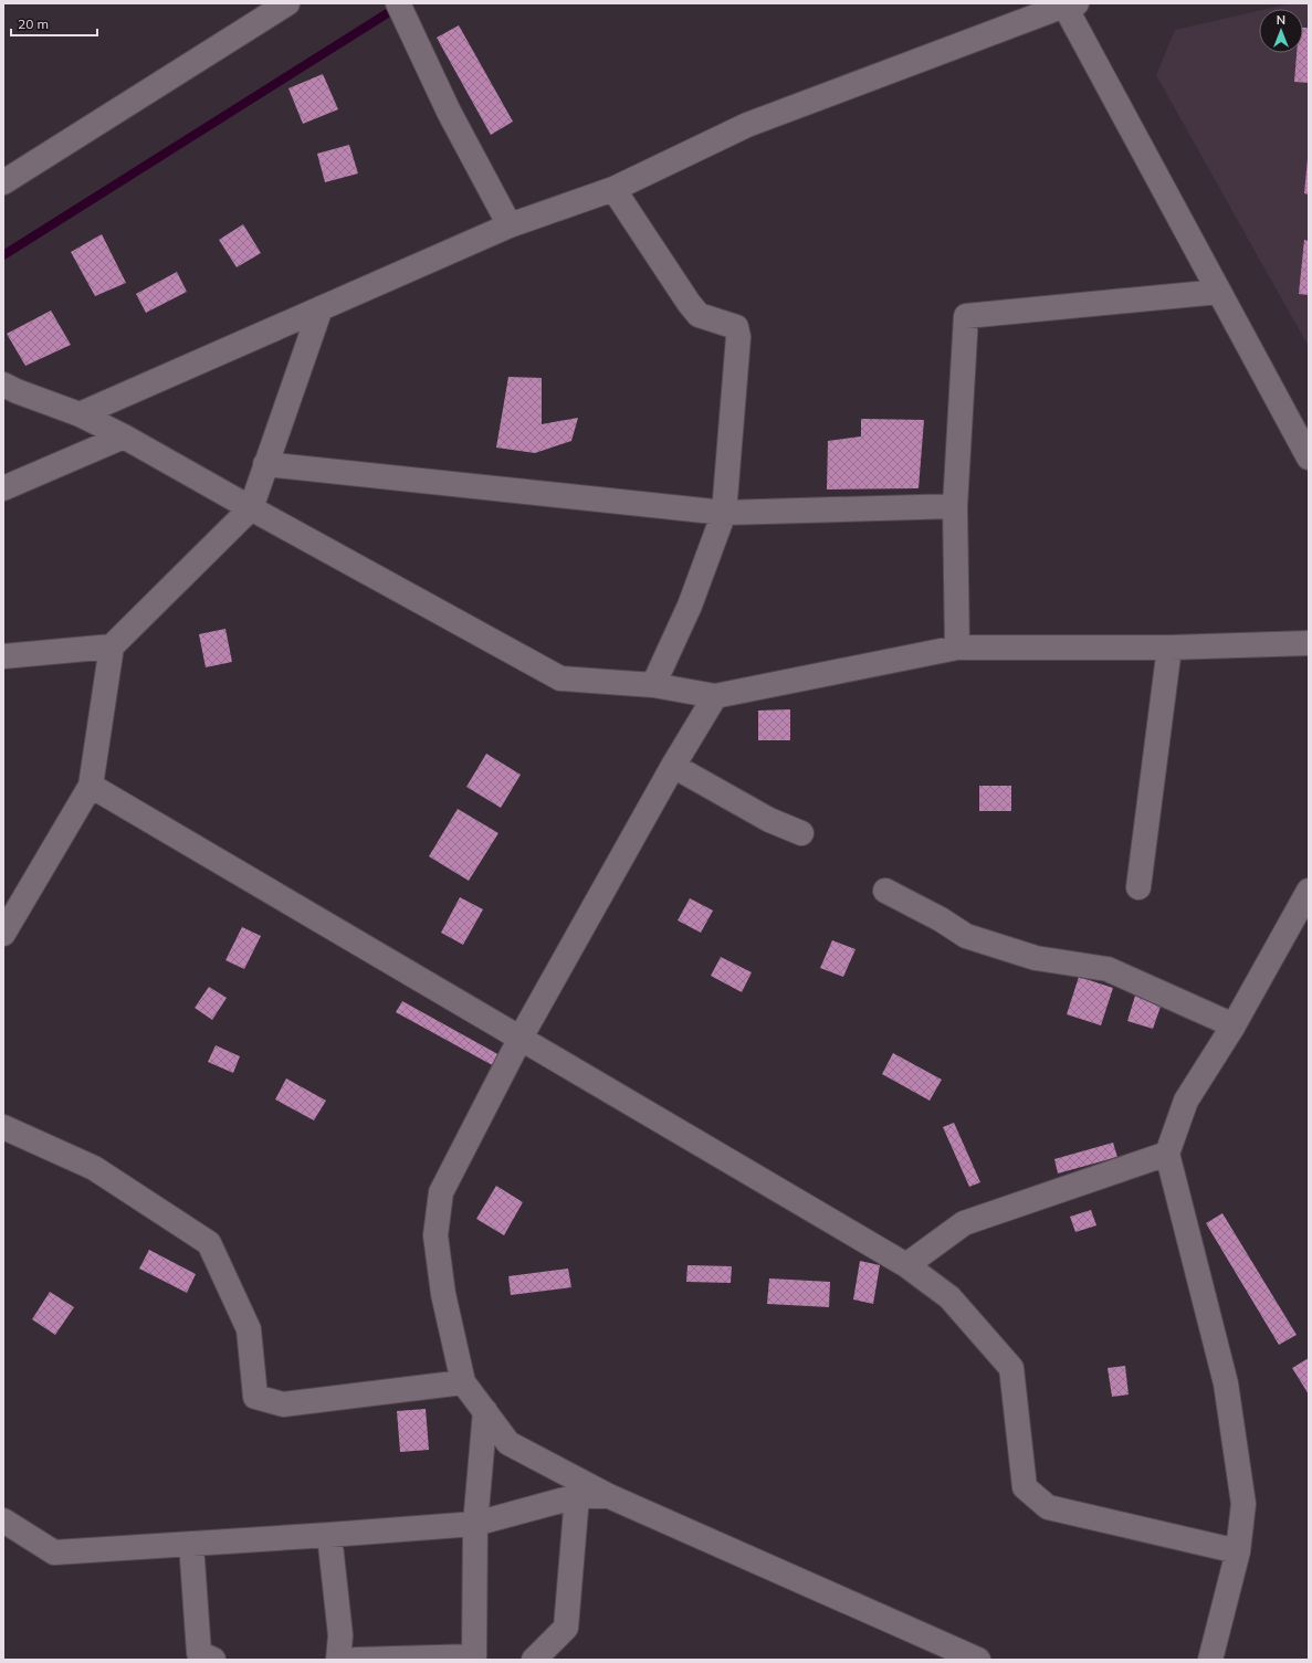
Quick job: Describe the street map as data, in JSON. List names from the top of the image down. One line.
{"scale_bar":"20 m","north":"top"}
